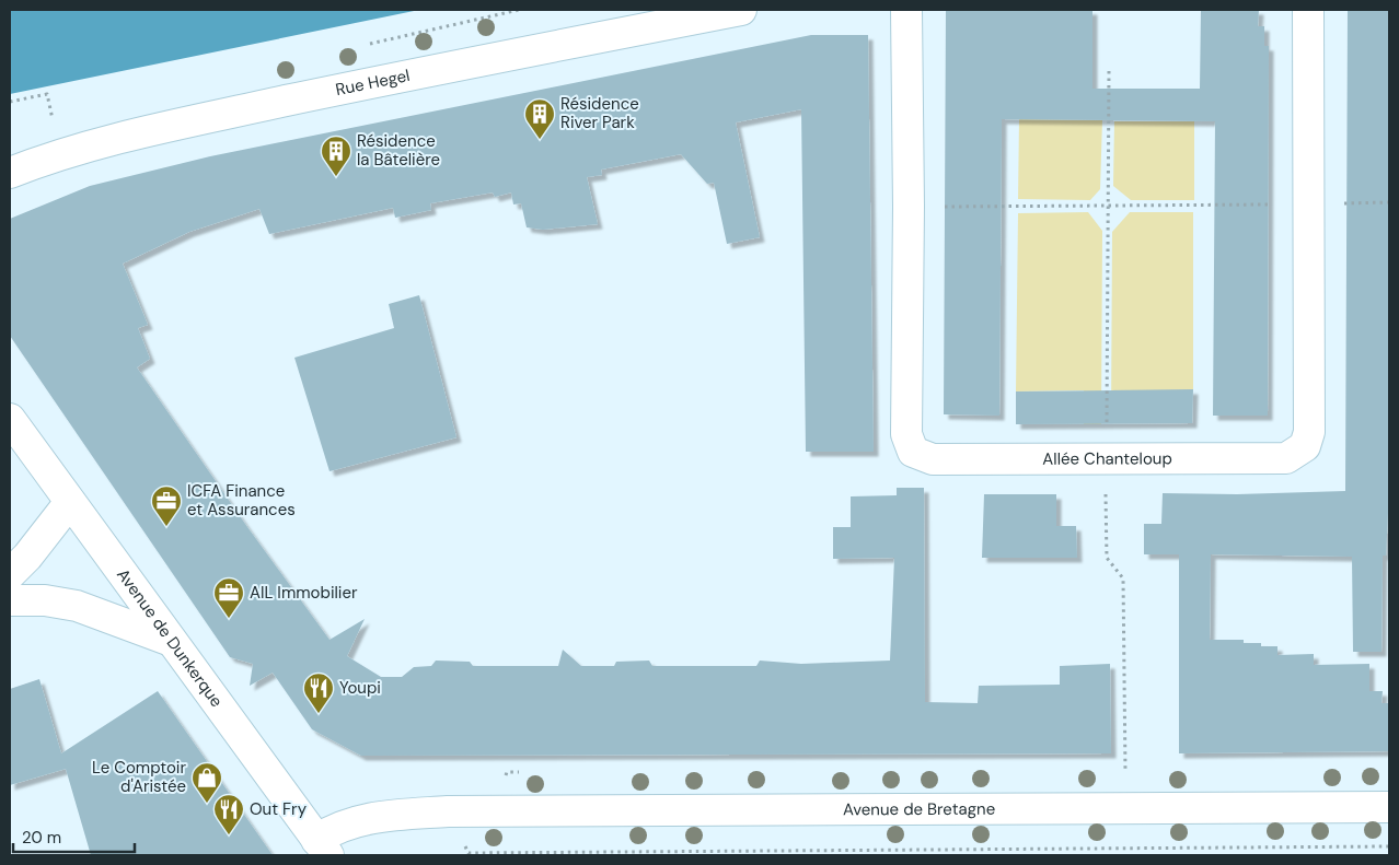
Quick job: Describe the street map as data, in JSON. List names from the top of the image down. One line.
{"streets":{"street":["Rue Hegel","Allée Chanteloup","Avenue de Dunkerque","Avenue de Bretagne"]},"crossings":[["Avenue de Dunkerque","Avenue de Bretagne"]],"places":{"building":["Résidence River Park","Résidence la Bâtelière"],"office":["ICFA Finance et Assurances","AIL Immobilier"],"restaurant":["Youpi","Out Fry"],"shop":["Le Comptoir d'Aristée"]},"scale_bar":"20 m"}
